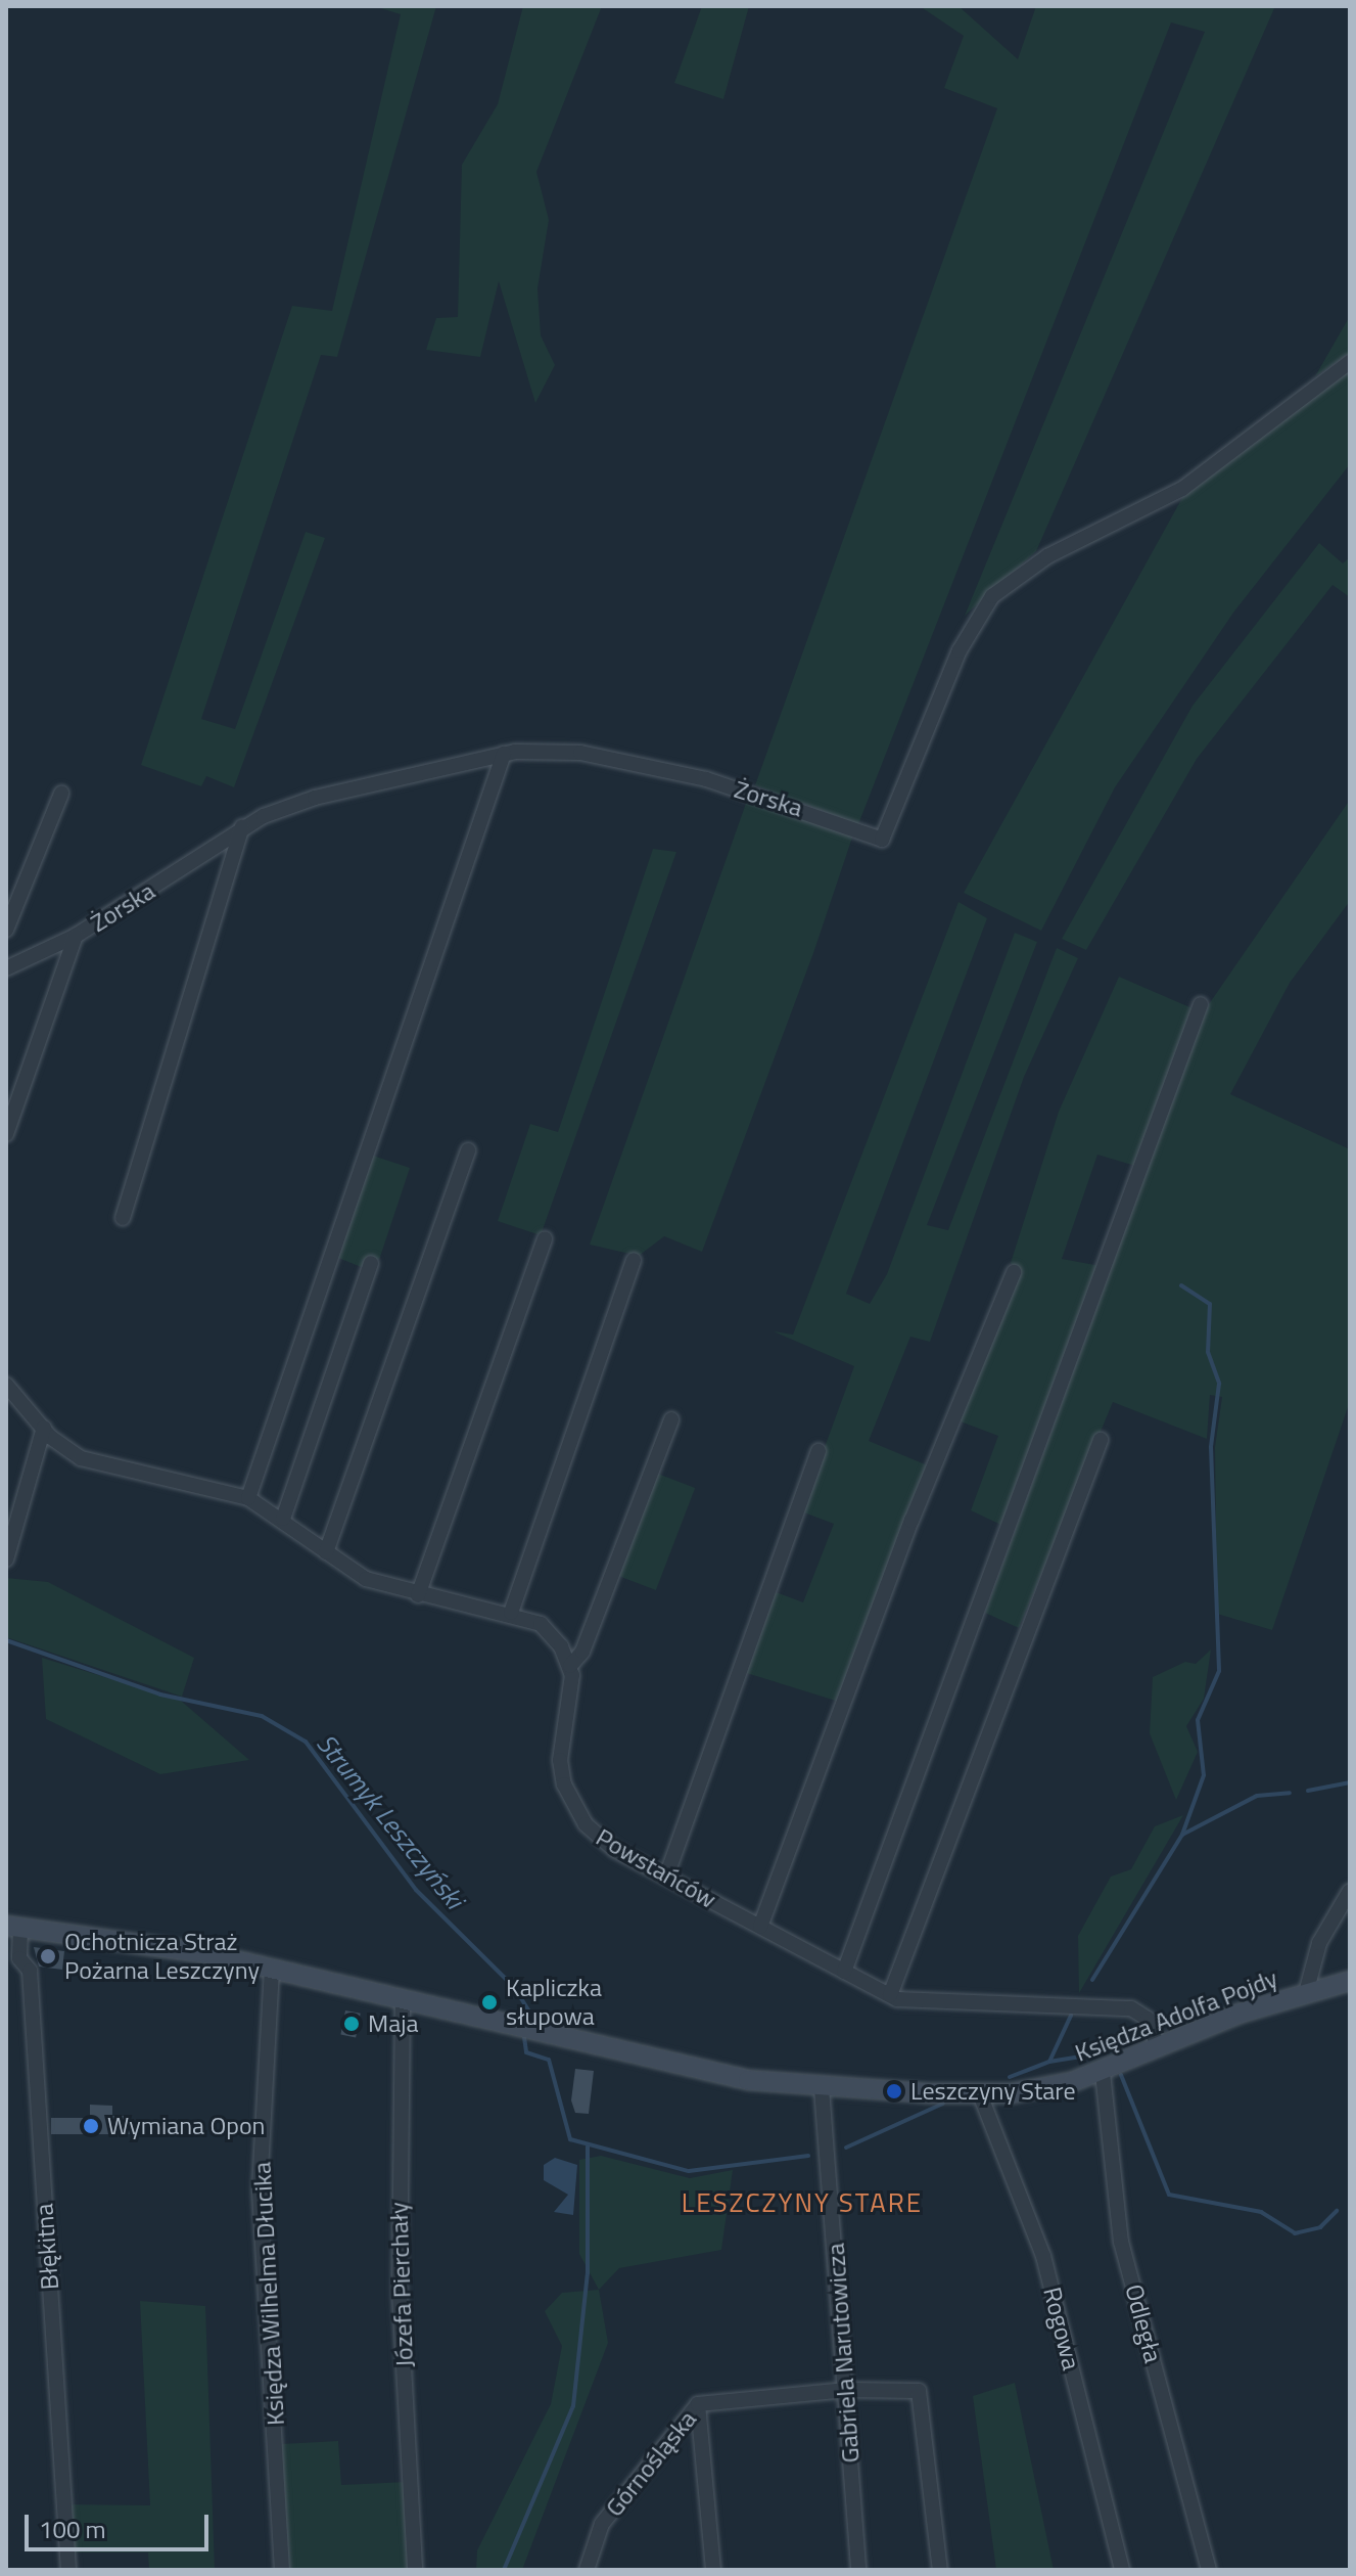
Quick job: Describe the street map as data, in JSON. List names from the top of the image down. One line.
{"streets":{"street":["Żorska","Powstańców","Księdza Adolfa Pojdy","Błękitna","Józefa Pierchały","Księdza Wilhelma Dłucika","Odległa","Rogowa","Gabriela Narutowicza","Górnośląska"]},"crossings":[["Powstańców","Księdza Adolfa Pojdy"],["Księdza Adolfa Pojdy","Błękitna"],["Księdza Adolfa Pojdy","Józefa Pierchały"],["Księdza Adolfa Pojdy","Księdza Wilhelma Dłucika"],["Księdza Adolfa Pojdy","Odległa"],["Księdza Adolfa Pojdy","Rogowa"],["Księdza Adolfa Pojdy","Gabriela Narutowicza"],["Gabriela Narutowicza","Górnośląska"]],"districts":["LESZCZYNY STARE"],"water":["Strumyk Leszczyński"],"places":["Ochotnicza Straż Pożarna Leszczyny","Kapliczka słupowa","Maja","Leszczyny Stare","Wymiana Opon"],"scale_bar":"100 m"}
